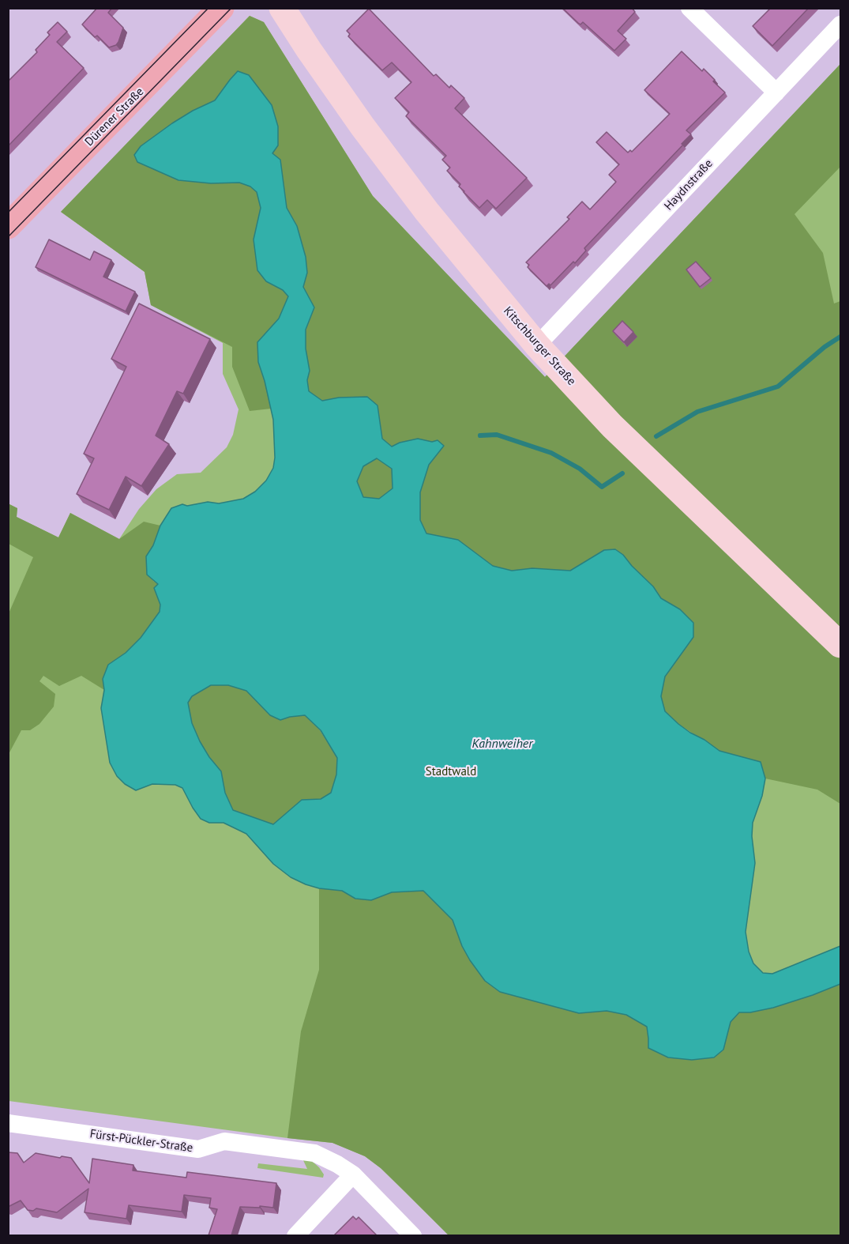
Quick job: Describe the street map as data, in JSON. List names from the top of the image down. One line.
{"streets":{"main road":["Dürener Straße"],"street":["Haydnstraße","Kitschburger Straße","Fürst-Pückler-Straße"]},"crossings":[["Haydnstraße","Kitschburger Straße"]],"water":["Kahnweiher"],"parks":["Stadtwald"]}
